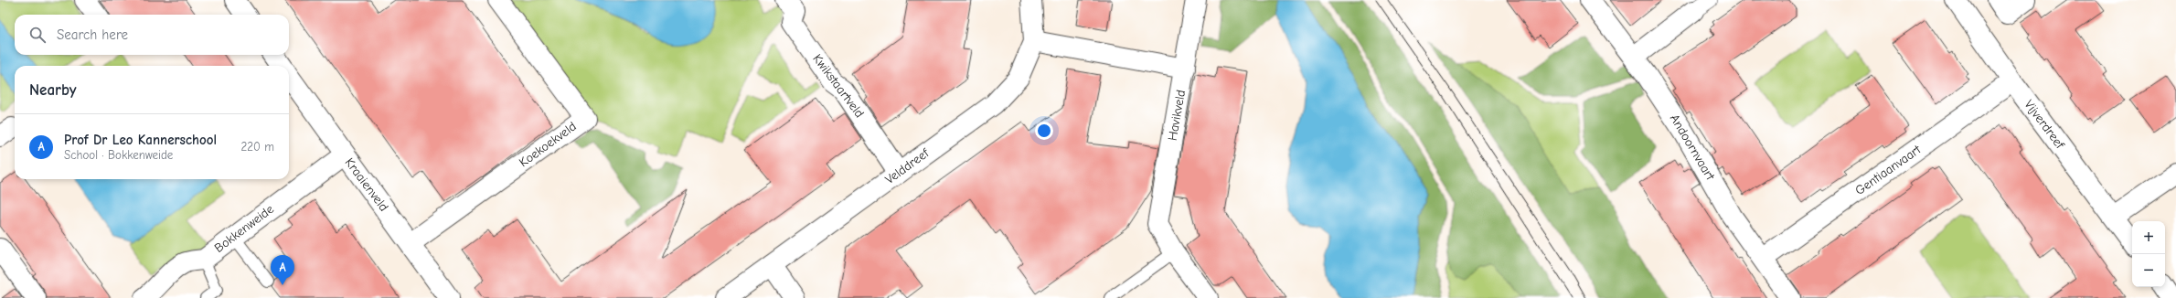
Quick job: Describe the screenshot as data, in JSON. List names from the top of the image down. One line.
{"streets":{"street":["Kwikstaartveld","Havikveld","Vijverdreef","Koekoekveld","Andoornvaart","Velddreef","Gentiaanvaart","Kraaienveld","Bokkenweide"]},"crossings":[["Kwikstaartveld","Velddreef"],["Vijverdreef","Gentiaanvaart"],["Koekoekveld","Kraaienveld"],["Andoornvaart","Gentiaanvaart"],["Kraaienveld","Bokkenweide"]],"page":{"search":"Search here","heading":"Nearby","list":[{"mark":"A","name":"Prof Dr Leo Kannerschool","note":"School · Bokkenweide","value":"220 m"}],"map_buttons":["+","−"],"pins":"A"}}
